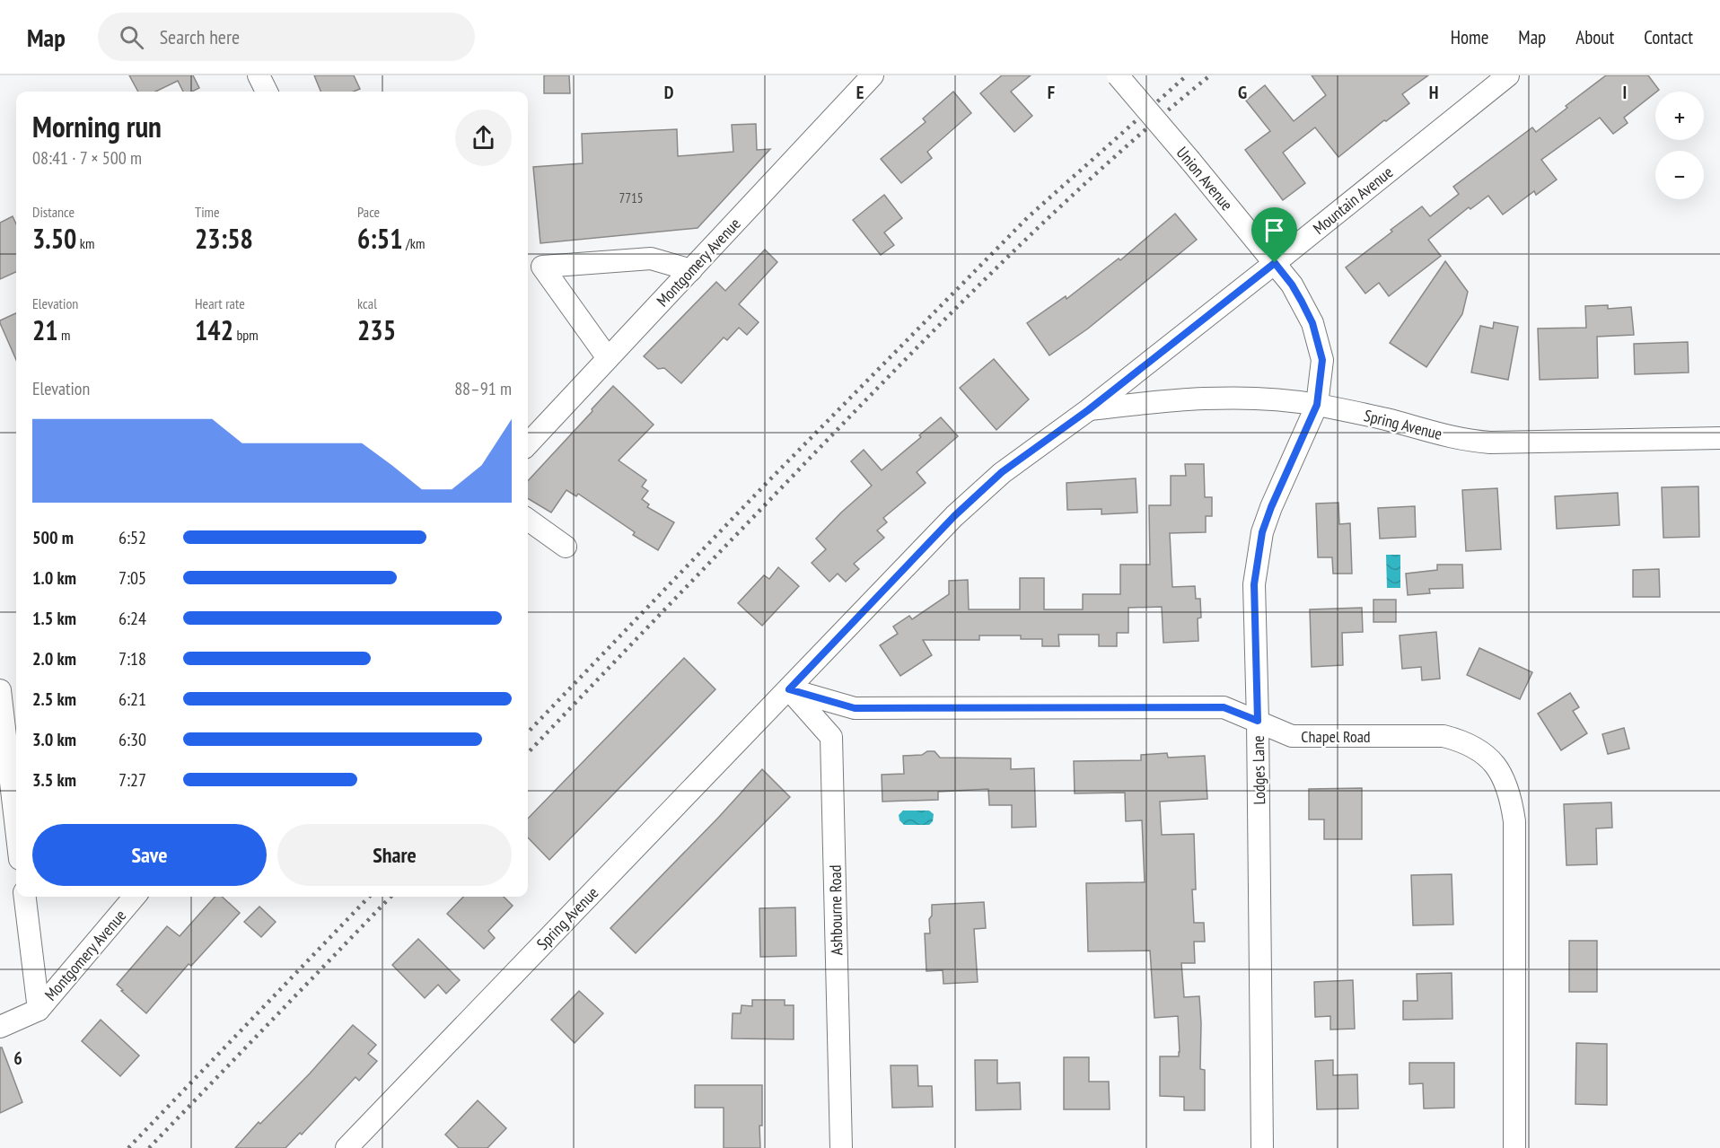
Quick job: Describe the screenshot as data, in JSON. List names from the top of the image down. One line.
{"streets":{"street":["Union Avenue","Mountain Avenue","Montgomery Avenue","Spring Avenue","Chapel Road","Lodges Lane","Ashbourne Road"]},"crossings":[["Union Avenue","Mountain Avenue"],["Union Avenue","Spring Avenue"],["Union Avenue","Lodges Lane"],["Mountain Avenue","Spring Avenue"],["Mountain Avenue","Chapel Road"],["Mountain Avenue","Ashbourne Road"],["Spring Avenue","Chapel Road"],["Spring Avenue","Lodges Lane"],["Spring Avenue","Ashbourne Road"],["Chapel Road","Lodges Lane"],["Chapel Road","Ashbourne Road"]],"house_numbers":["7715"],"page":{"header":"Map","search":"Search here","nav":["Home","Map","About","Contact"],"map_buttons":["+","−"],"heading":["Morning run","08:41 · 7 × 500 m"],"stats":[["Distance","3.50 km"],["Time","23:58"],["Pace","6:51 /km"],["Elevation","21 m"],["Heart rate","142 bpm"],["kcal","235"]],"chart":["Elevation","88–91 m"],"list":[{"name":"500 m","note":"6:52"},{"name":"1.0 km","note":"7:05"},{"name":"1.5 km","note":"6:24"},{"name":"2.0 km","note":"7:18"},{"name":"2.5 km","note":"6:21"},{"name":"3.0 km","note":"6:30"},{"name":"3.5 km","note":"7:27"}],"buttons":["Save","Share"]},"grid":{"columns":["D","E","F","G","H","I"],"rows":["6"]}}
